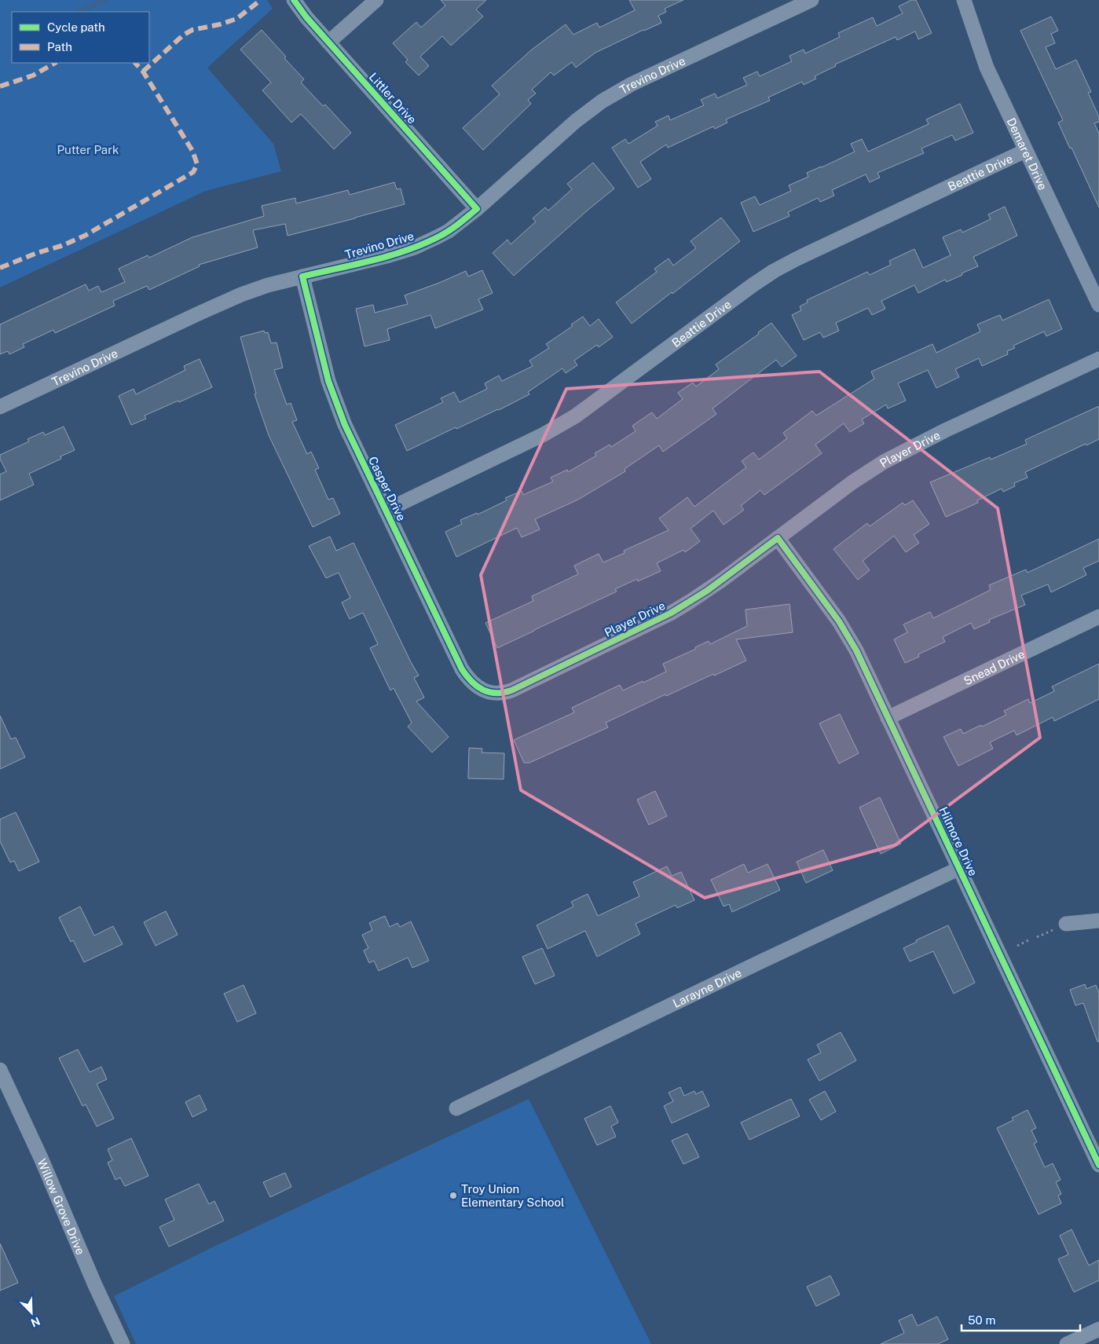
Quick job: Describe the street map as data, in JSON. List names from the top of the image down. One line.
{"streets":{"street":["Trevino Drive","Littler Drive","Demaret Drive","Beattie Drive","Player Drive","Casper Drive","Snead Drive","Hilmore Drive","Larayne Drive","Willow Grove Drive"]},"crossings":[["Trevino Drive","Littler Drive"],["Trevino Drive","Casper Drive"],["Demaret Drive","Beattie Drive"],["Beattie Drive","Casper Drive"],["Player Drive","Casper Drive"],["Player Drive","Hilmore Drive"],["Snead Drive","Hilmore Drive"],["Hilmore Drive","Larayne Drive"]],"parks":["Putter Park"],"places":["Troy Union Elementary School"],"legend":["Cycle path","Path"],"scale_bar":"50 m","north":"bottom right"}
